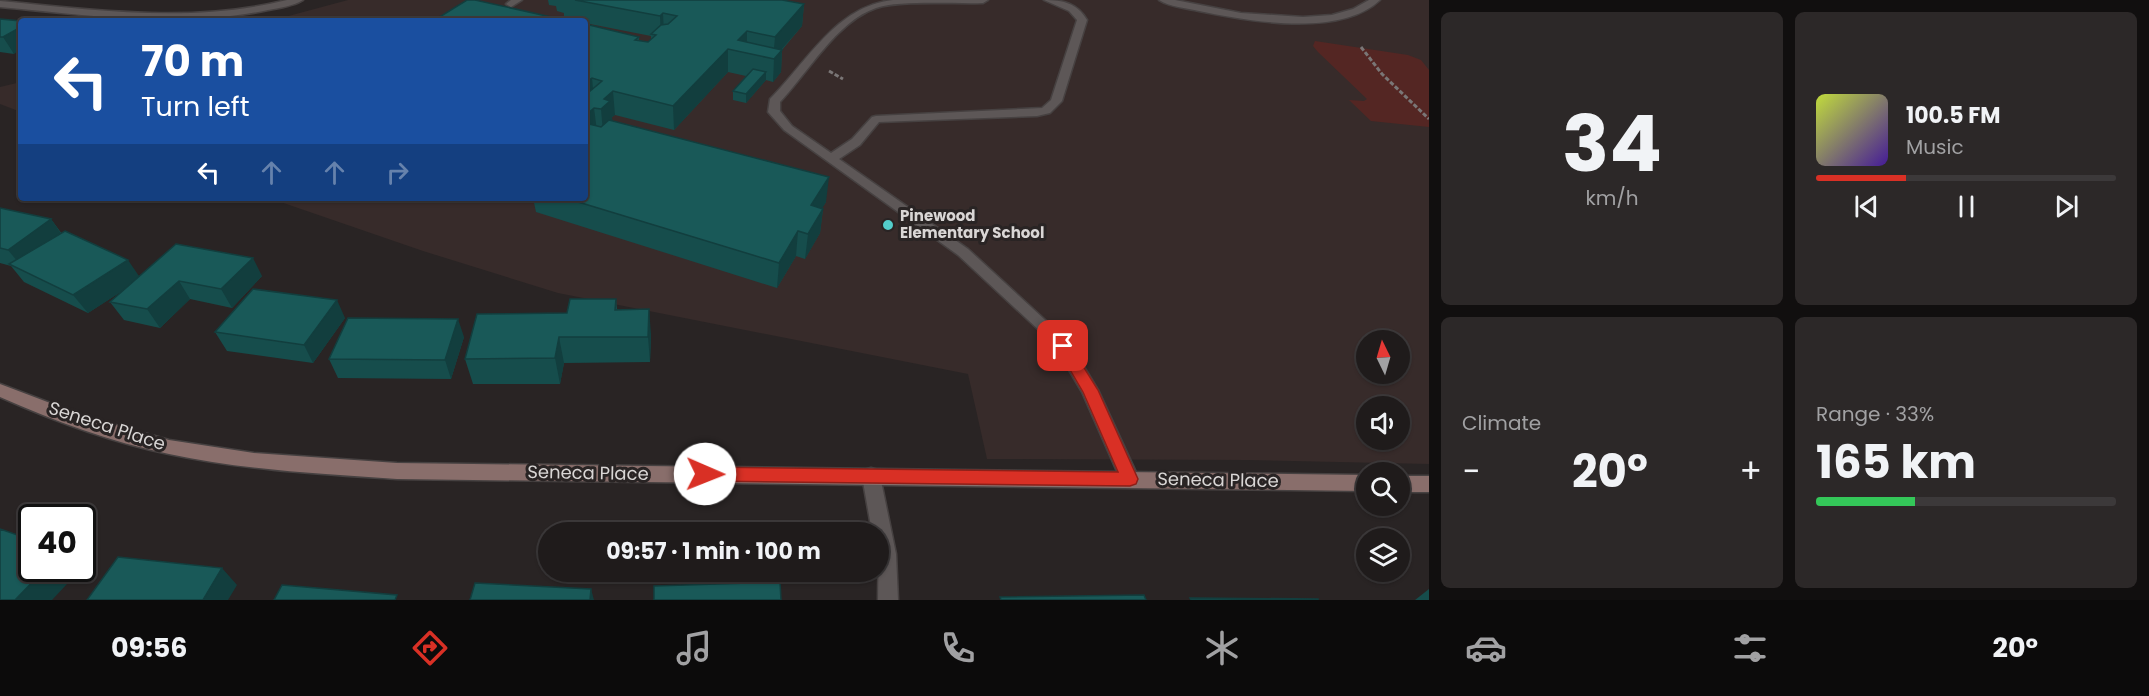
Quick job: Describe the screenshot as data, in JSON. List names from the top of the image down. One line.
{"streets":{"street":["Seneca Place"]},"places":["Pinewood Elementary School"],"north":"top","page":{"tile":[["34","km/h"],"Climate",["Range · 33%","165 km"]],"turn":["70 m","Turn left"],"song":["100.5 FM","Music"],"heat":["−","20°","+"],"limit":"40","trip":"09:57 · 1 min · 100 m","tabs":["09:56","20°"]}}
